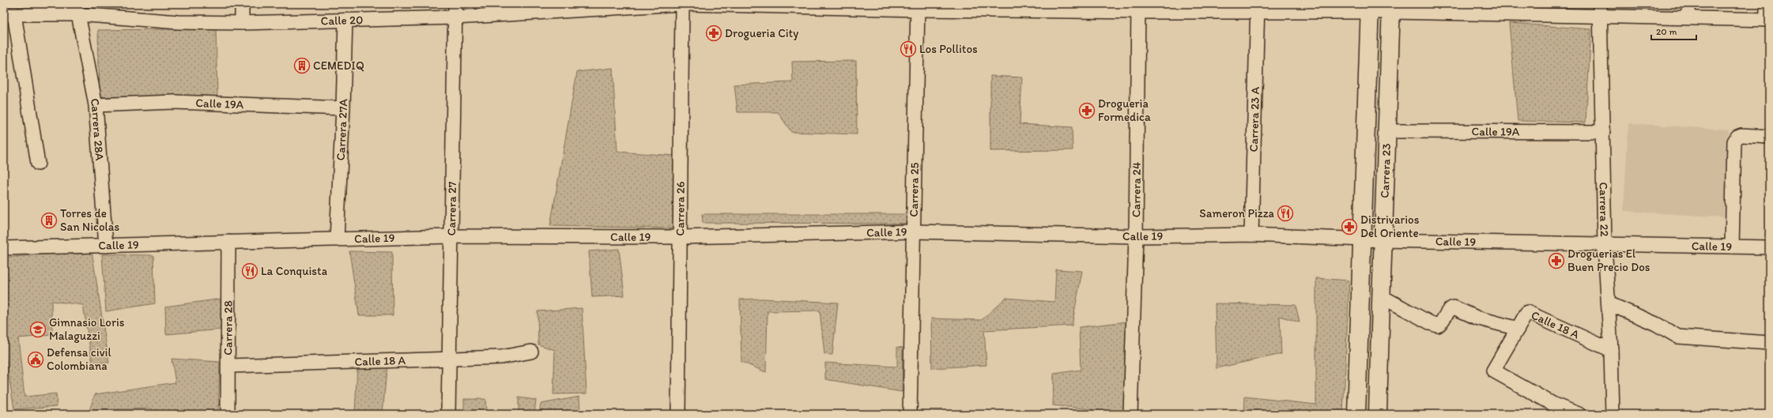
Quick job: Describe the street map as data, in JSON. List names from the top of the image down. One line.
{"streets":{"street":["Calle 20","Calle 19A","Carrera 23 A","Carrera 28A","Carrera 27A","Carrera 23","Carrera 25","Carrera 24","Carrera 27","Carrera 26","Carrera 22","Calle 19","Calle 18 A","Carrera 28"]},"crossings":[["Calle 20","Carrera 28A"],["Calle 20","Carrera 27A"],["Calle 20","Carrera 27"],["Calle 20","Carrera 26"],["Calle 19A","Carrera 28A"],["Calle 19A","Carrera 27A"],["Calle 19A","Carrera 23"],["Calle 19A","Carrera 22"],["Carrera 23 A","Calle 19"],["Carrera 28A","Calle 19"],["Carrera 27A","Calle 19"],["Carrera 23","Calle 19"],["Carrera 25","Calle 19"],["Carrera 24","Calle 19"],["Carrera 27","Calle 19"],["Carrera 27","Calle 18 A"],["Carrera 26","Calle 19"],["Carrera 22","Calle 19"],["Carrera 22","Calle 18 A"],["Calle 19","Carrera 28"],["Calle 18 A","Carrera 28"]],"places":{"pharmacy":["Drogueria City","Drogueria Formedica","Distrivarios Del Oriente","Droguerias El Buen Precio Dos"],"restaurant":["Los Pollitos","Sameron Pizza","La Conquista"],"building":["CEMEDIQ","Torres de San Nicolas"],"school or university":["Gimnasio Loris Malaguzzi"],"public building":["Defensa civil Colombiana"]},"scale_bar":"20 m"}
